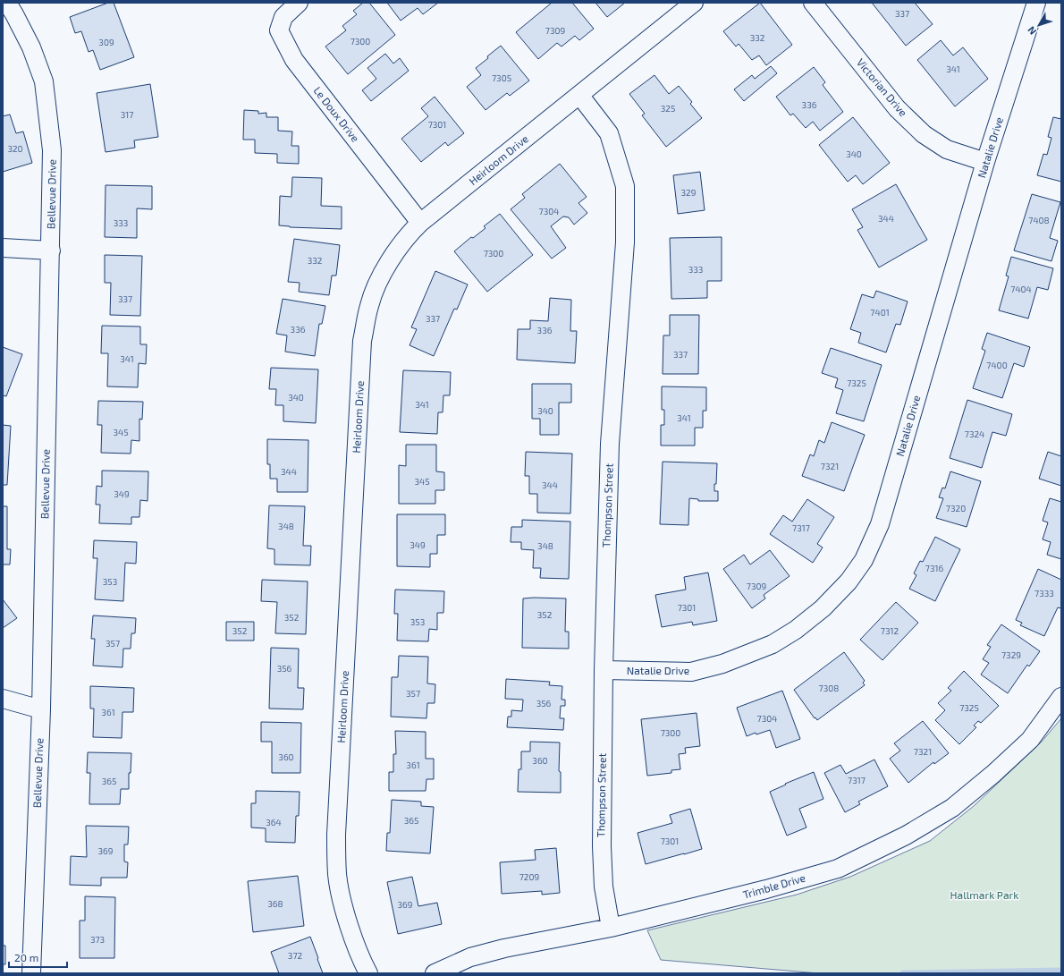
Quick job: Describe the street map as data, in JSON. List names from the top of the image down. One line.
{"streets":{"street":["Victorian Drive","Le Doux Drive","Natalie Drive","Heirloom Drive","Bellevue Drive","Thompson Street","Trimble Drive"]},"crossings":[["Victorian Drive","Natalie Drive"],["Le Doux Drive","Heirloom Drive"],["Natalie Drive","Thompson Street"],["Heirloom Drive","Thompson Street"],["Thompson Street","Trimble Drive"]],"parks":["Hallmark Park"],"house_numbers":["337","7309","332","7300","309","341","7305","336","325","317","7301","320","340","329","7304","344","7408","333","7300","332","333","7404","337","7401","337","336","336","337","341","7400","7325","340","341","340","341","345","7324","7321","344","345","344","349","7320","348","7317","349","348","7316","353","7309","7333","7301","352","352","353","352","7312","357","7329","356","7308","357","356","7325","361","7304","7300","7321","360","360","361","7317","365","365","364","7301","369","7209","368","369","373","372"],"scale_bar":"20 m","north":"bottom left"}
